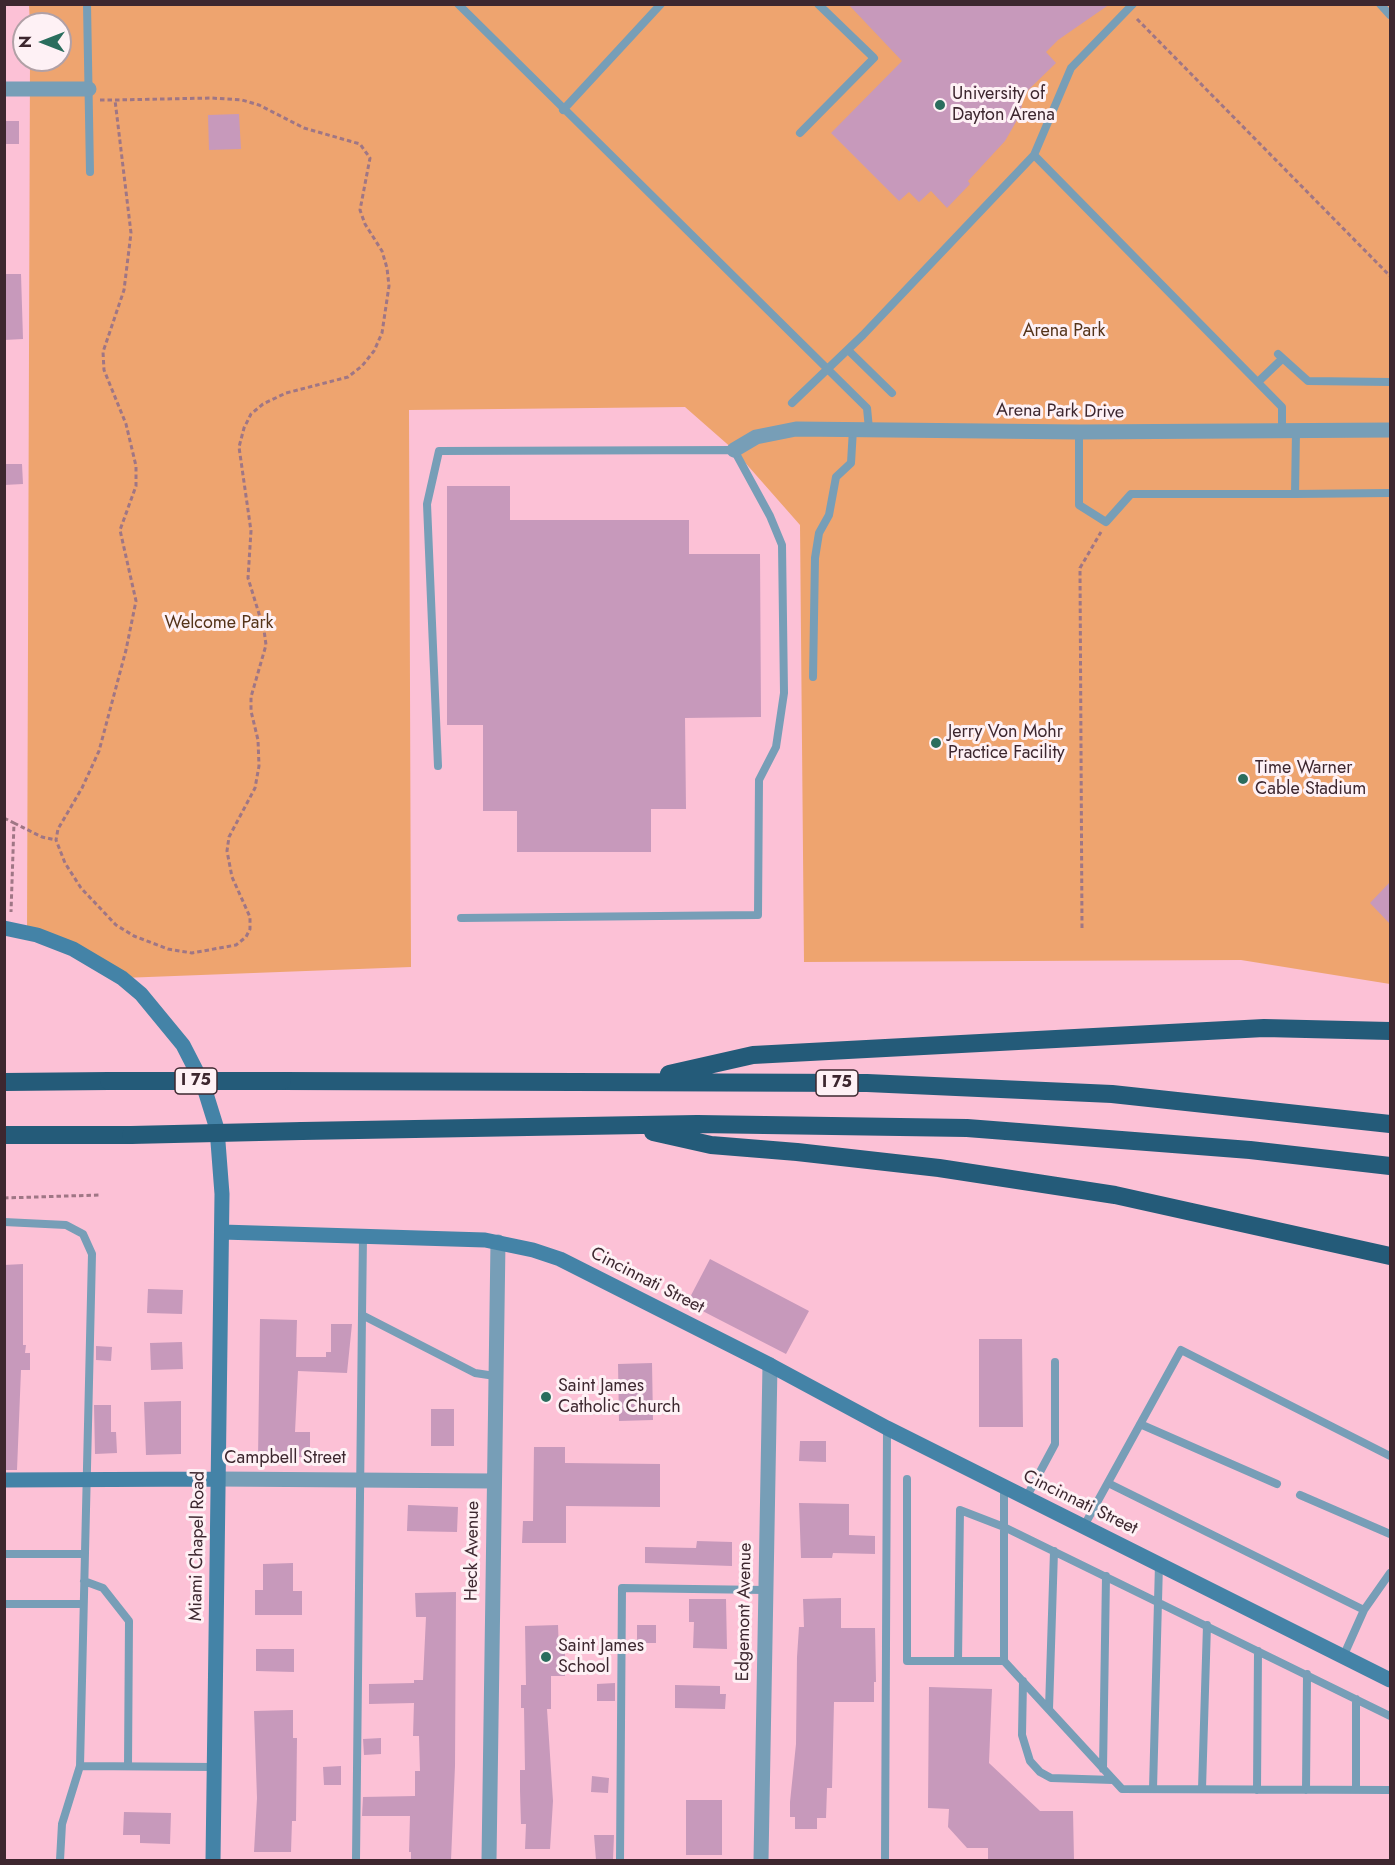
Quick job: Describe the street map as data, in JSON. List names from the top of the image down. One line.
{"streets":{"highway":["I 75"],"street":["Arena Park Drive","Cincinnati Street","Campbell Street","Miami Chapel Road","Heck Avenue","Edgemont Avenue"]},"crossings":[["Cincinnati Street","Miami Chapel Road"],["Cincinnati Street","Heck Avenue"],["Cincinnati Street","Edgemont Avenue"],["Campbell Street","Miami Chapel Road"],["Campbell Street","Heck Avenue"]],"parks":["Arena Park","Welcome Park"],"places":["University of Dayton Arena","Jerry Von Mohr Practice Facility","Time Warner Cable Stadium","Saint James Catholic Church","Saint James School"],"north":"left"}
